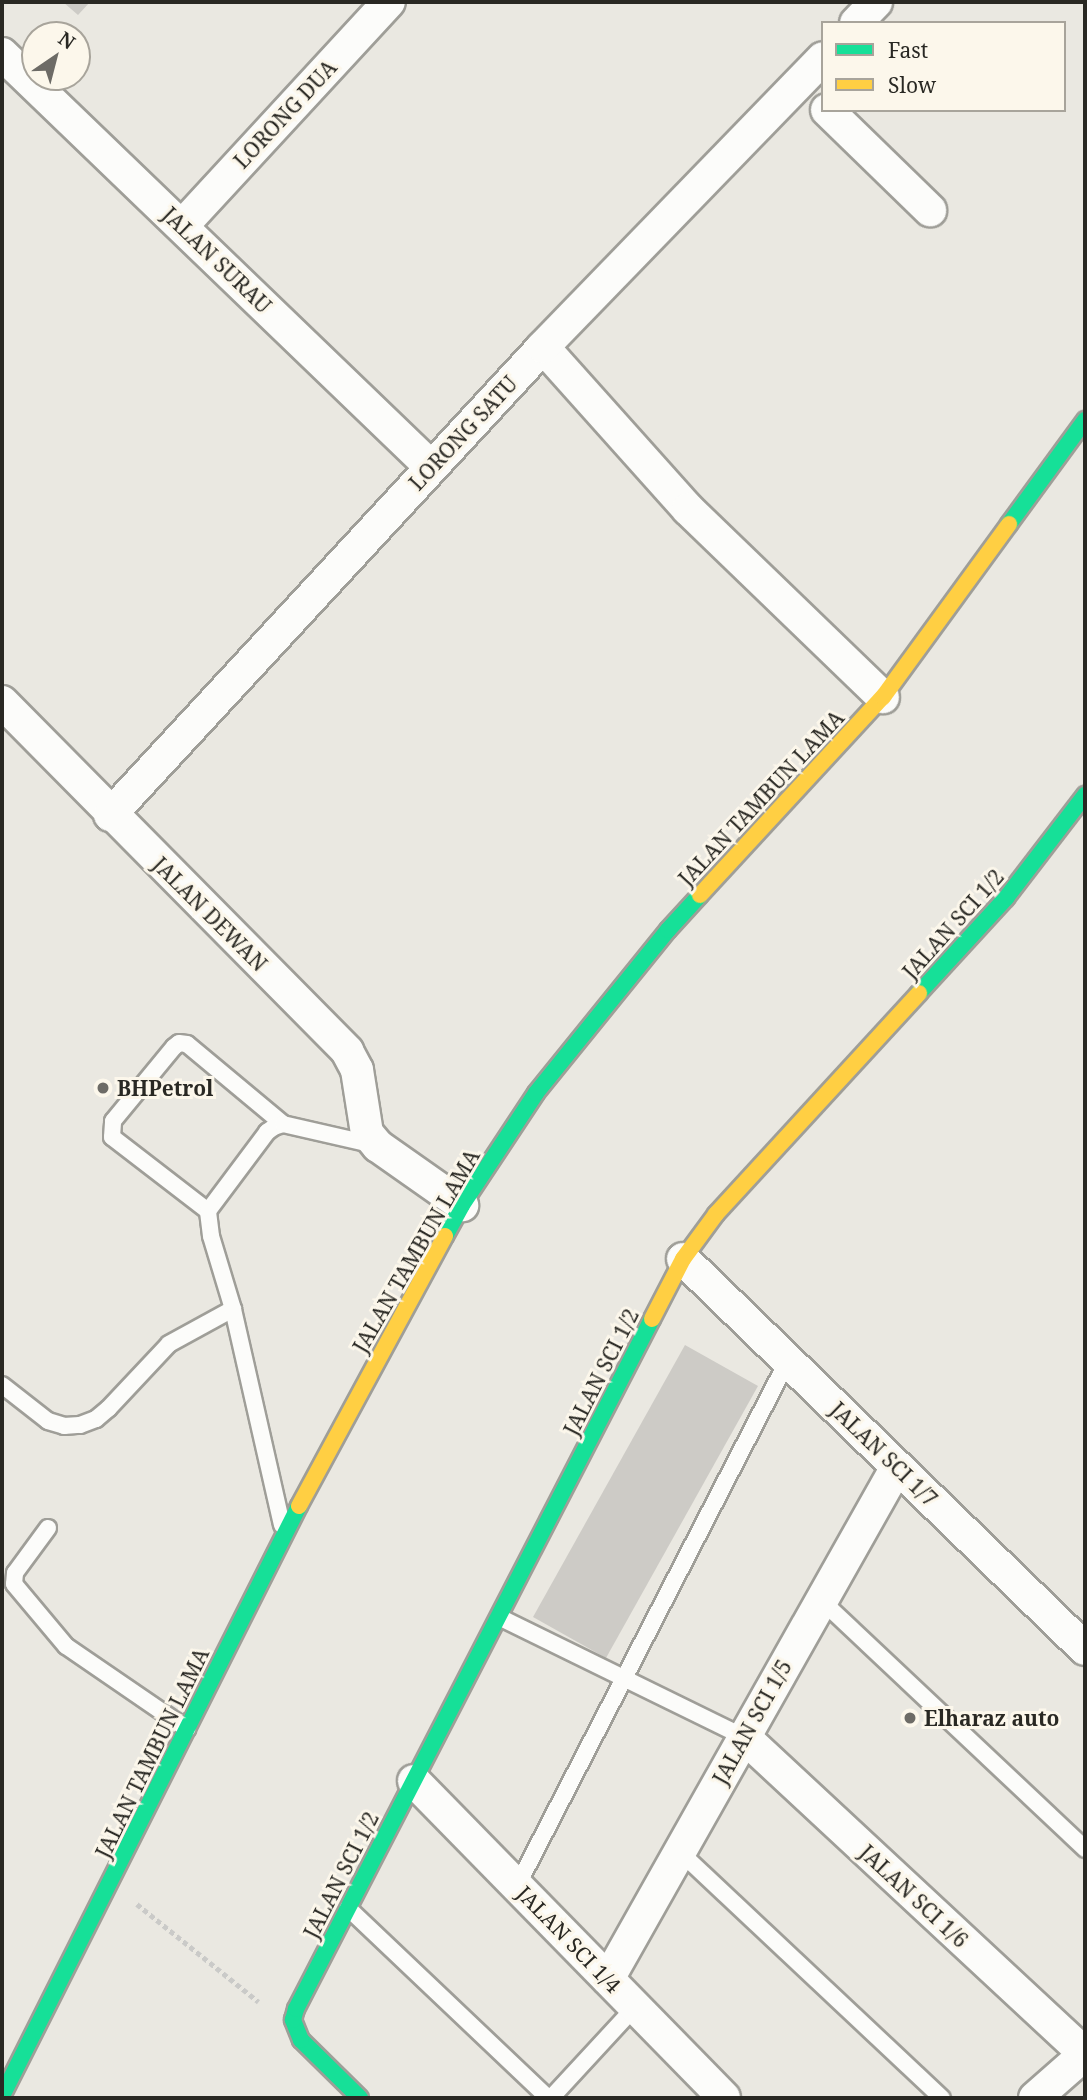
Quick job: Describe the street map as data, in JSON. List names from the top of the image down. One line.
{"streets":{"main road":["JALAN TAMBUN LAMA","JALAN SCI 1/2"],"street":["LORONG DUA","JALAN SURAU","LORONG SATU","JALAN DEWAN","JALAN SCI 1/7","JALAN SCI 1/5","JALAN SCI 1/6","JALAN SCI 1/4"]},"crossings":[["LORONG DUA","JALAN SURAU"],["JALAN SURAU","LORONG SATU"],["LORONG SATU","JALAN DEWAN"],["JALAN SCI 1/2","JALAN SCI 1/7"],["JALAN SCI 1/2","JALAN SCI 1/4"],["JALAN SCI 1/7","JALAN SCI 1/5"],["JALAN SCI 1/5","JALAN SCI 1/6"],["JALAN SCI 1/5","JALAN SCI 1/4"]],"places":["BHPetrol","Elharaz auto"],"legend":["Fast","Slow"],"north":"top right"}
